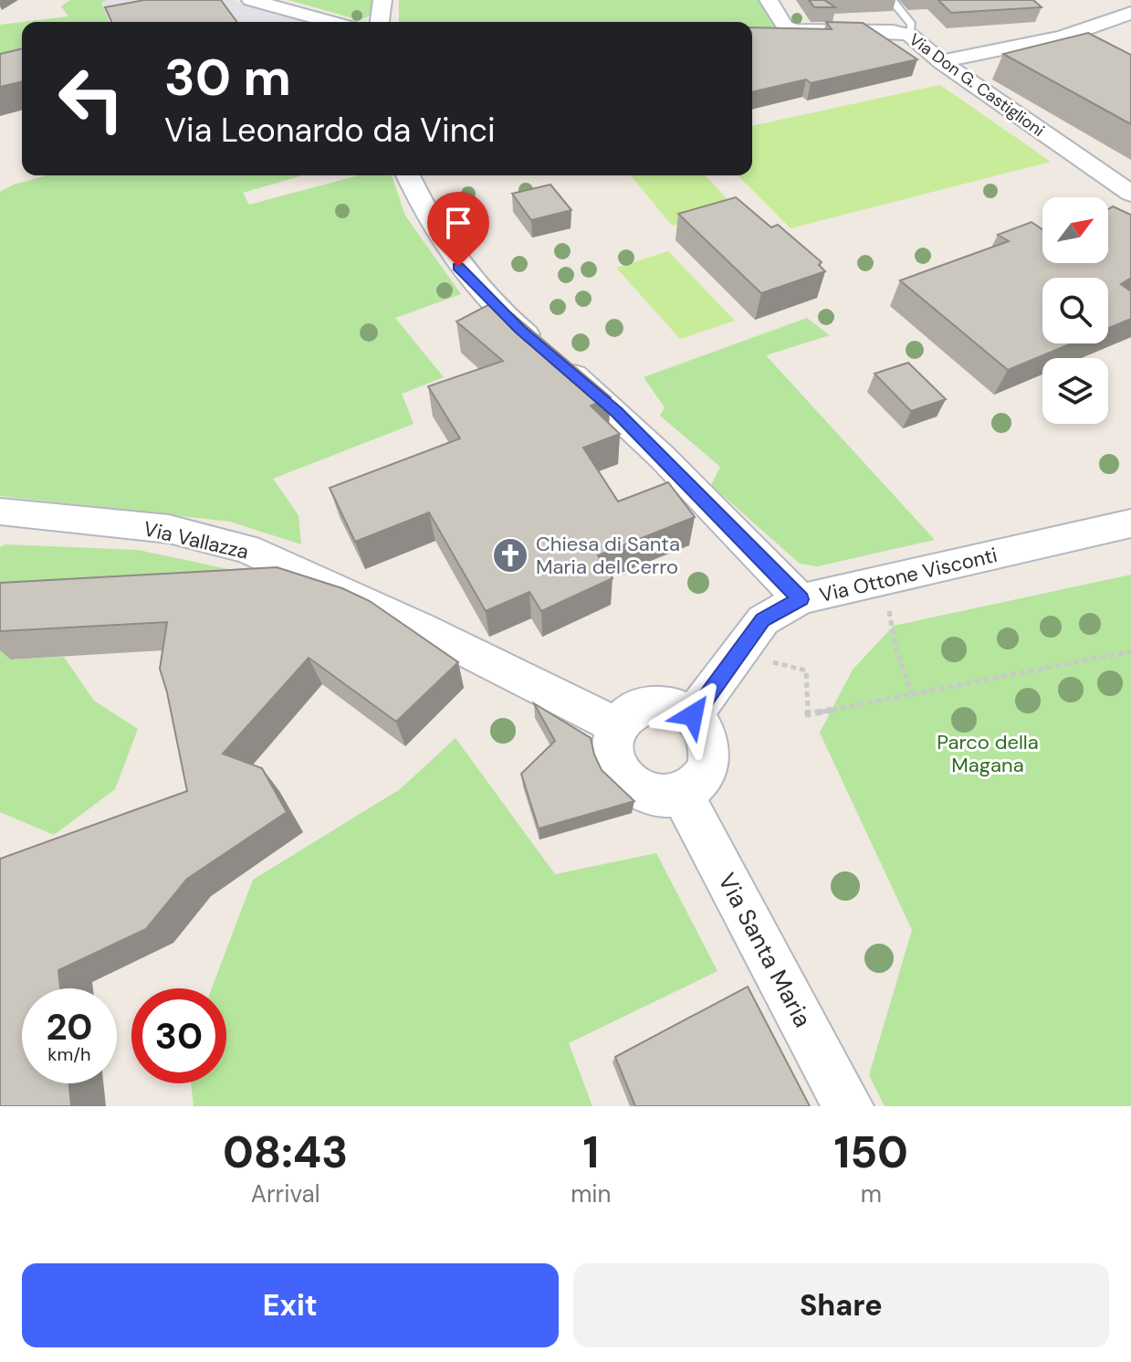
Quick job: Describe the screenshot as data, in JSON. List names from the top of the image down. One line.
{"streets":{"street":["Via Don G. Castiglioni","Via Vallazza","Via Ottone Visconti","Via Santa Maria"]},"crossings":[["Via Vallazza","Via Ottone Visconti"],["Via Vallazza","Via Santa Maria"],["Via Ottone Visconti","Via Santa Maria"]],"parks":["Parco della Magana"],"places":{"church":["Chiesa di Santa Maria del Cerro"]},"north":"top right","page":{"turn":["30 m","Via Leonardo da Vinci"],"speed":"20 km/h","limit":"30","eta":["08:43","Arrival","1","min","150","m"],"buttons":["Exit","Share"]}}
